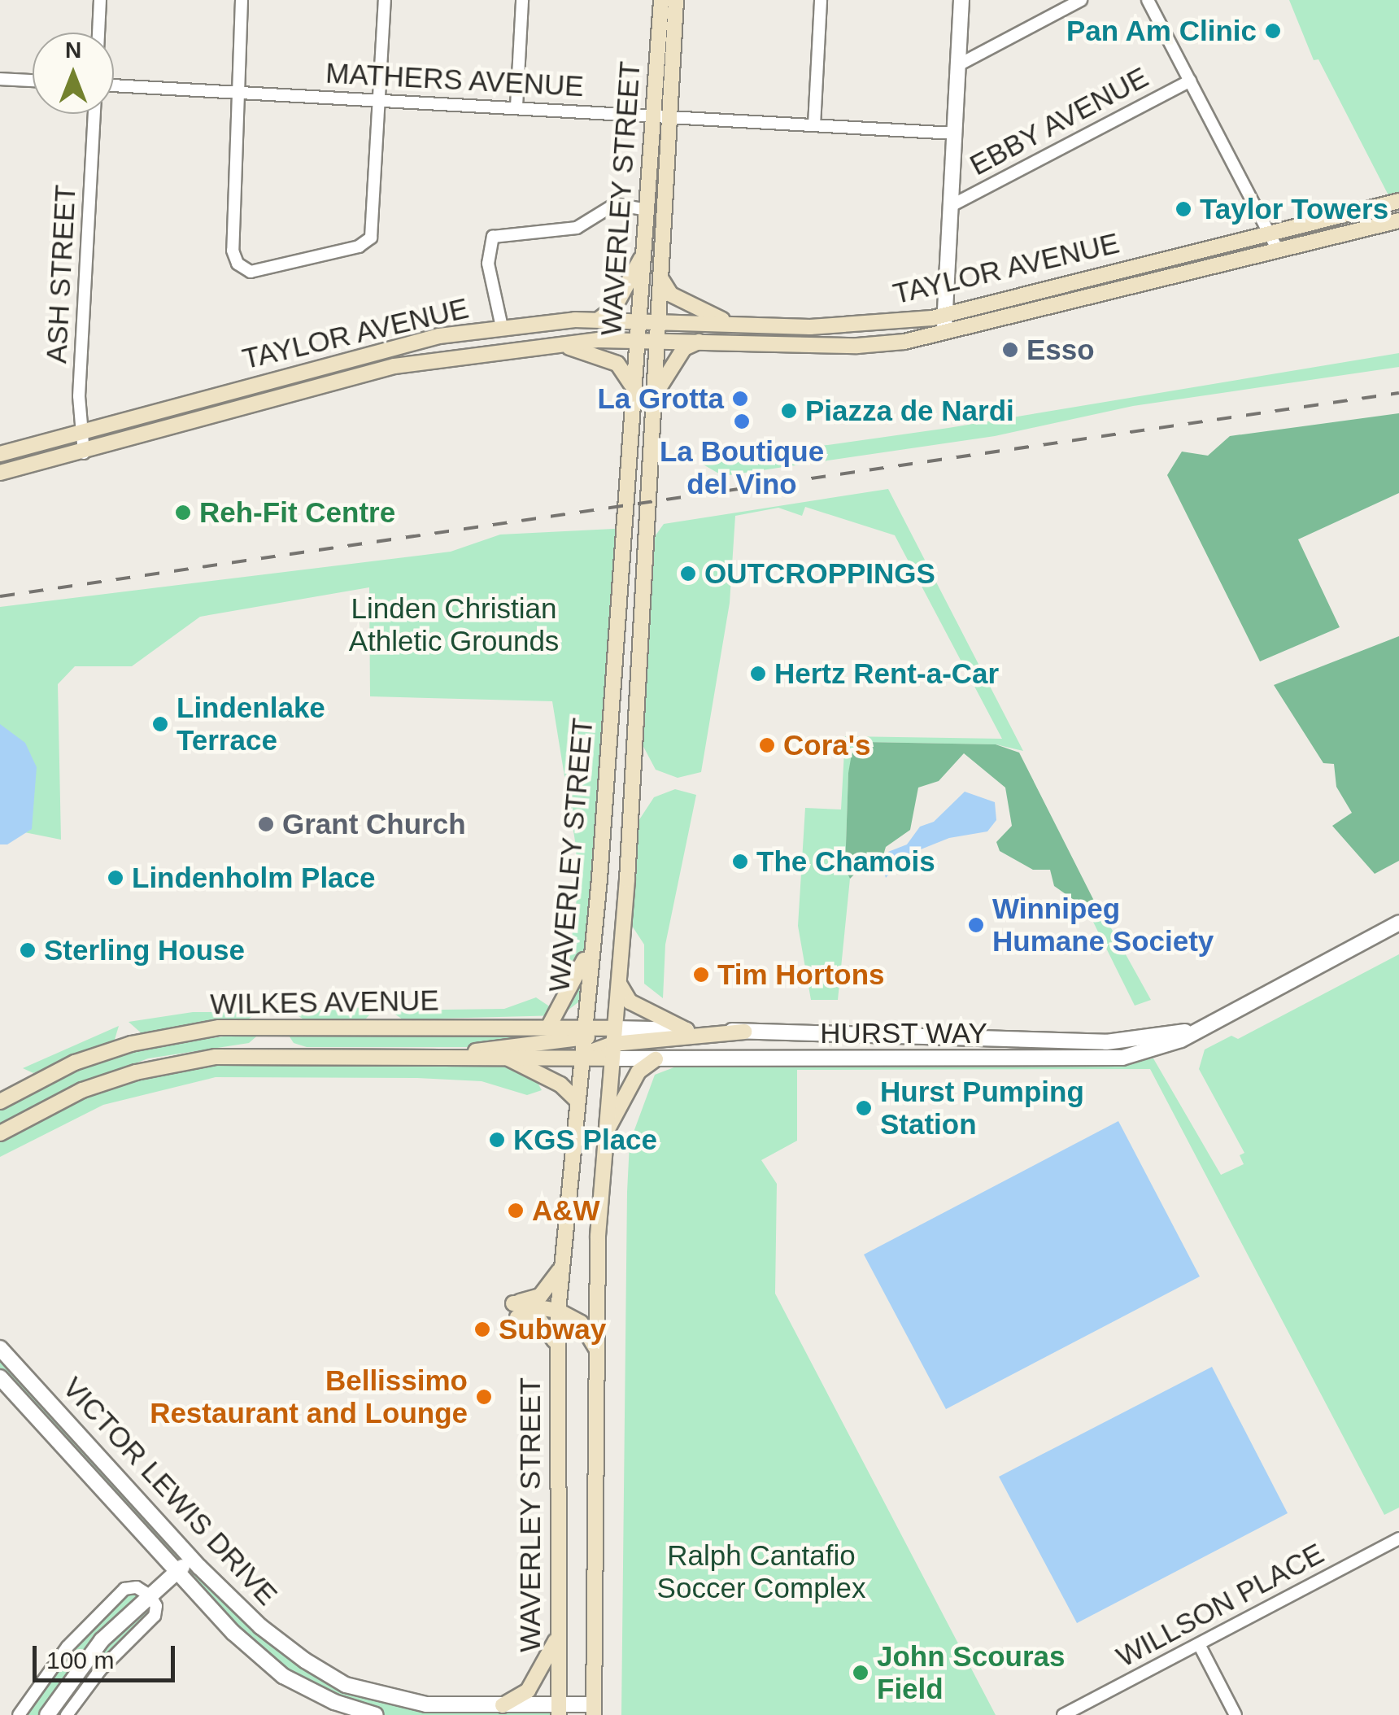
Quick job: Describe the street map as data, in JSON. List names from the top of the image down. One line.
{"streets":{"main road":["WAVERLEY STREET","TAYLOR AVENUE","WILKES AVENUE"],"street":["MATHERS AVENUE","EBBY AVENUE","ASH STREET","HURST WAY","VICTOR LEWIS DRIVE","WILLSON PLACE"]},"crossings":[["MATHERS AVENUE","WAVERLEY STREET"],["WAVERLEY STREET","TAYLOR AVENUE"],["WAVERLEY STREET","WILKES AVENUE"],["WAVERLEY STREET","HURST WAY"],["WAVERLEY STREET","VICTOR LEWIS DRIVE"],["TAYLOR AVENUE","ASH STREET"],["WILKES AVENUE","HURST WAY"]],"parks":["Linden Christian Athletic Grounds","Ralph Cantafio Soccer Complex"],"places":["Pan Am Clinic","Taylor Towers","Esso","La Grotta","Piazza de Nardi","La Boutique del Vino","Reh-Fit Centre","OUTCROPPINGS","Hertz Rent-a-Car","Lindenlake Terrace","Cora's","Grant Church","The Chamois","Lindenholm Place","Winnipeg Humane Society","Sterling House","Tim Hortons","Hurst Pumping Station","KGS Place","A&W","Subway","Bellissimo Restaurant and Lounge","John Scouras Field"],"scale_bar":"100 m","north":"top"}
